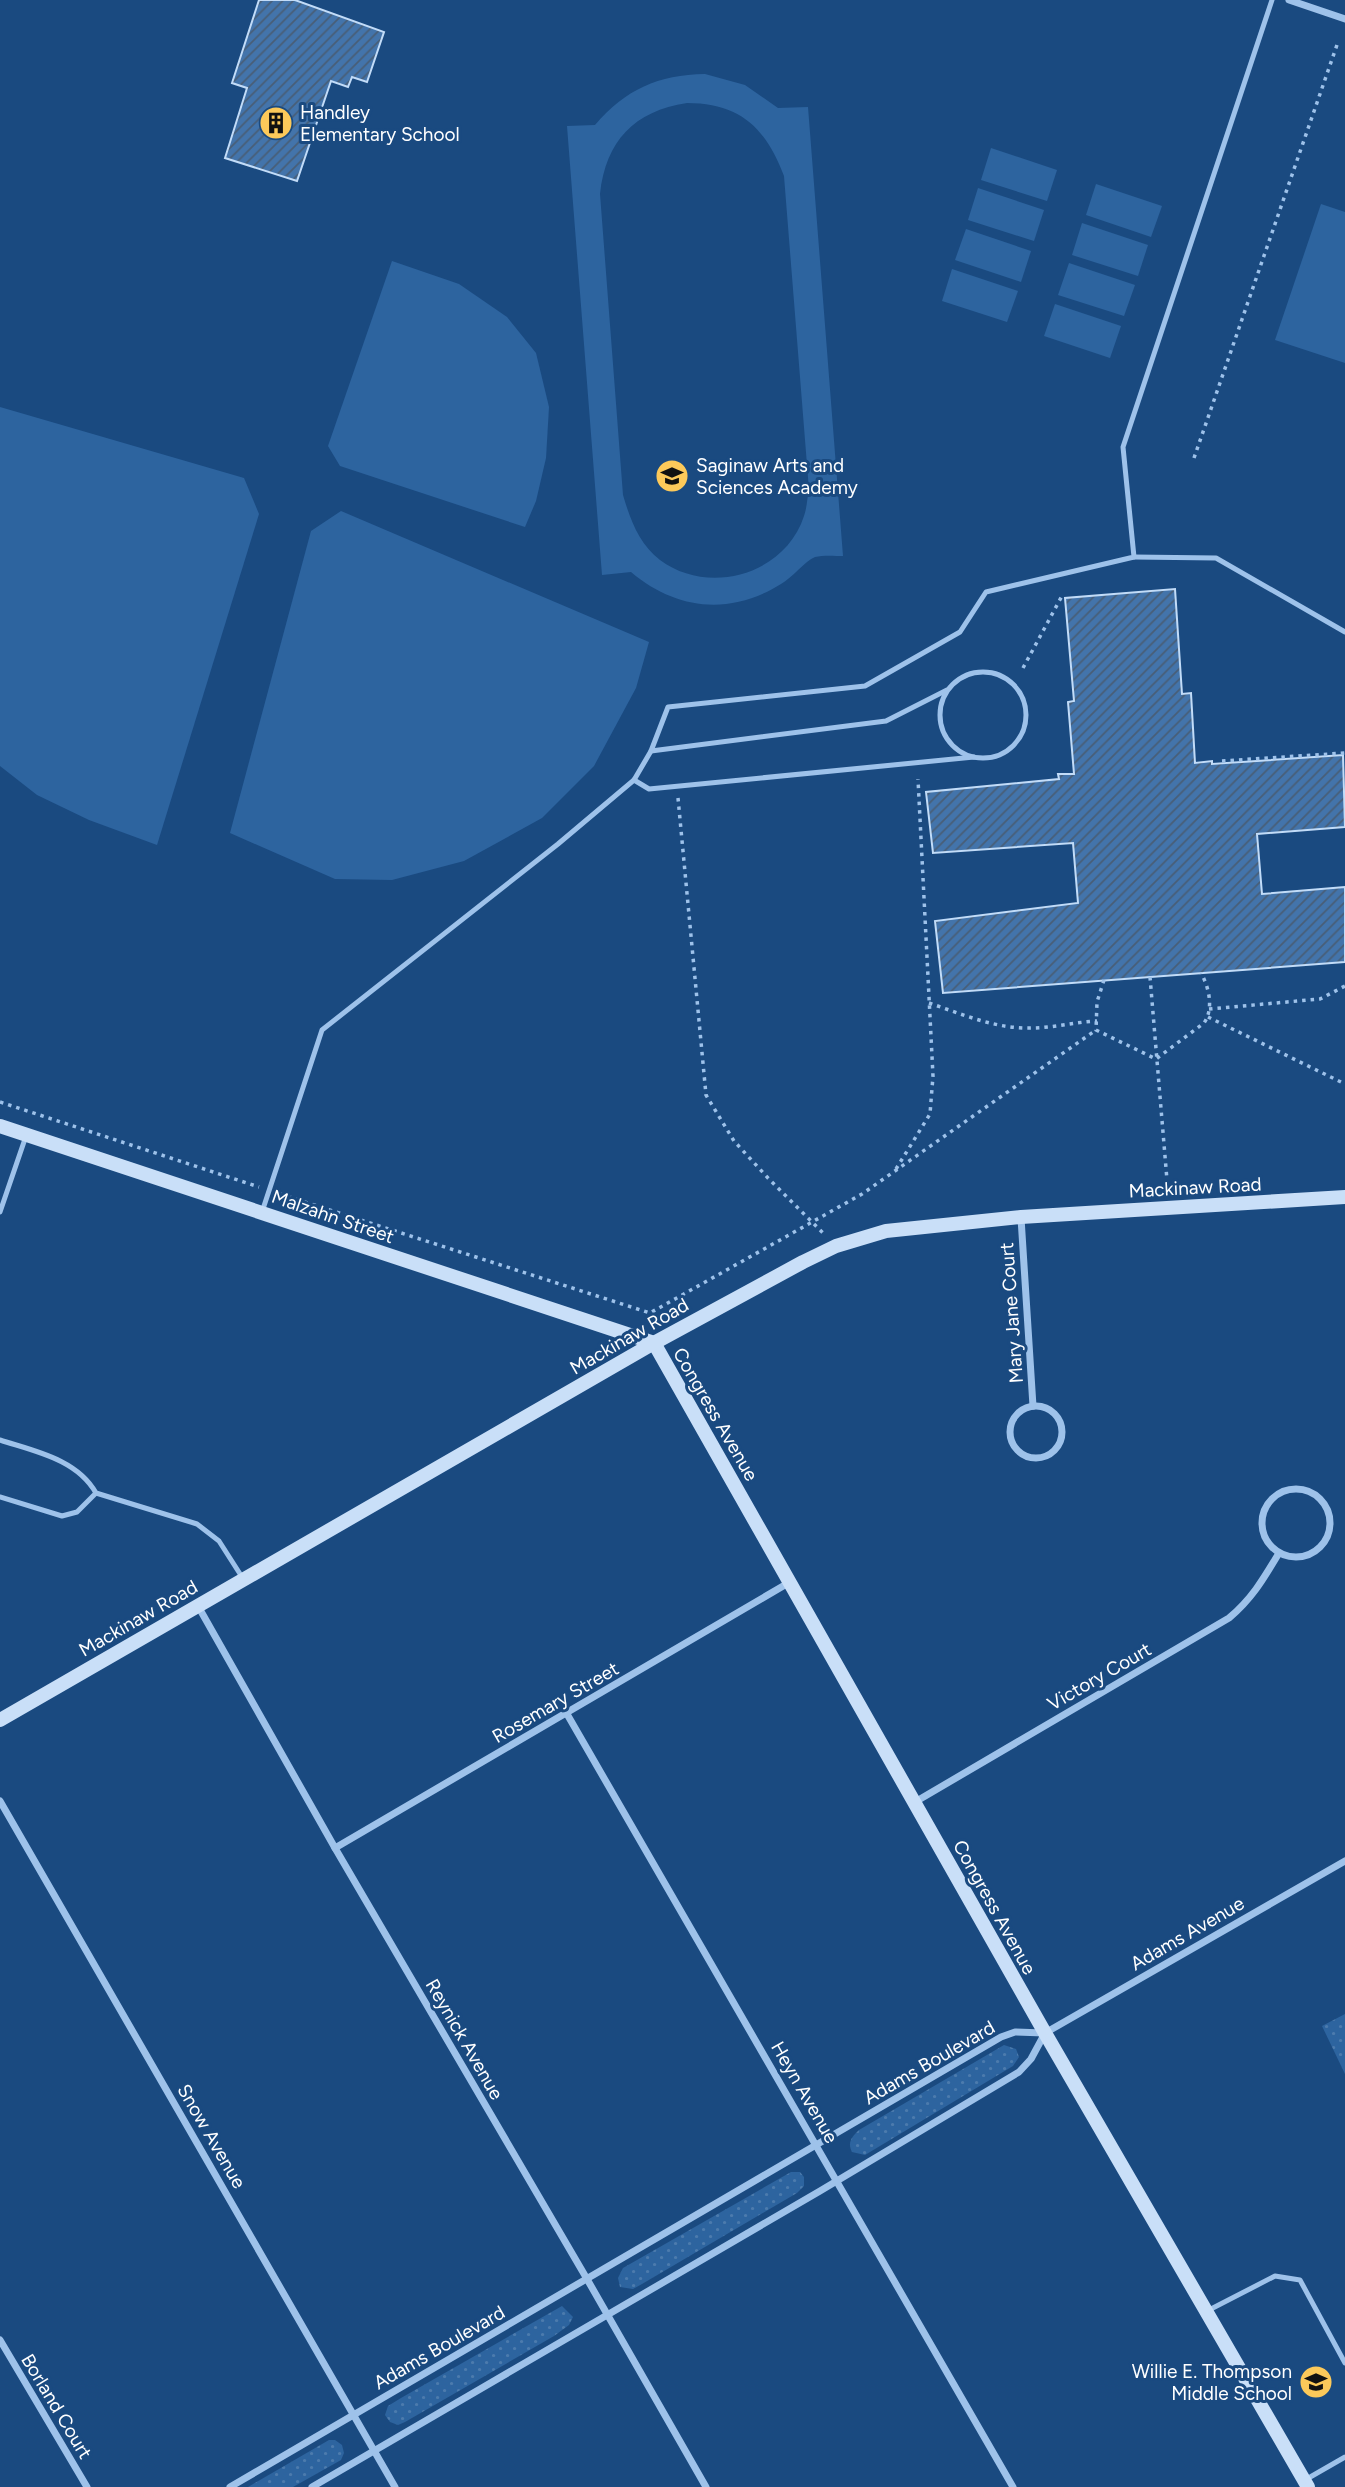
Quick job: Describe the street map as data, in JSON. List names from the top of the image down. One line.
{"streets":{"street":["Mackinaw Road","Malzahn Street","Mary Jane Court","Congress Avenue","Victory Court","Rosemary Street","Adams Avenue","Reynick Avenue","Adams Boulevard","Heyn Avenue","Snow Avenue","Borland Court"]},"crossings":[["Mackinaw Road","Malzahn Street"],["Mackinaw Road","Mary Jane Court"],["Mackinaw Road","Congress Avenue"],["Mackinaw Road","Reynick Avenue"],["Malzahn Street","Congress Avenue"],["Congress Avenue","Victory Court"],["Congress Avenue","Rosemary Street"],["Congress Avenue","Adams Avenue"],["Congress Avenue","Adams Boulevard"],["Rosemary Street","Reynick Avenue"],["Rosemary Street","Heyn Avenue"],["Adams Avenue","Adams Boulevard"],["Reynick Avenue","Adams Boulevard"],["Adams Boulevard","Heyn Avenue"],["Adams Boulevard","Snow Avenue"]],"places":{"building":["Handley Elementary School"],"school or university":["Saginaw Arts and Sciences Academy","Willie E. Thompson Middle School"]}}
